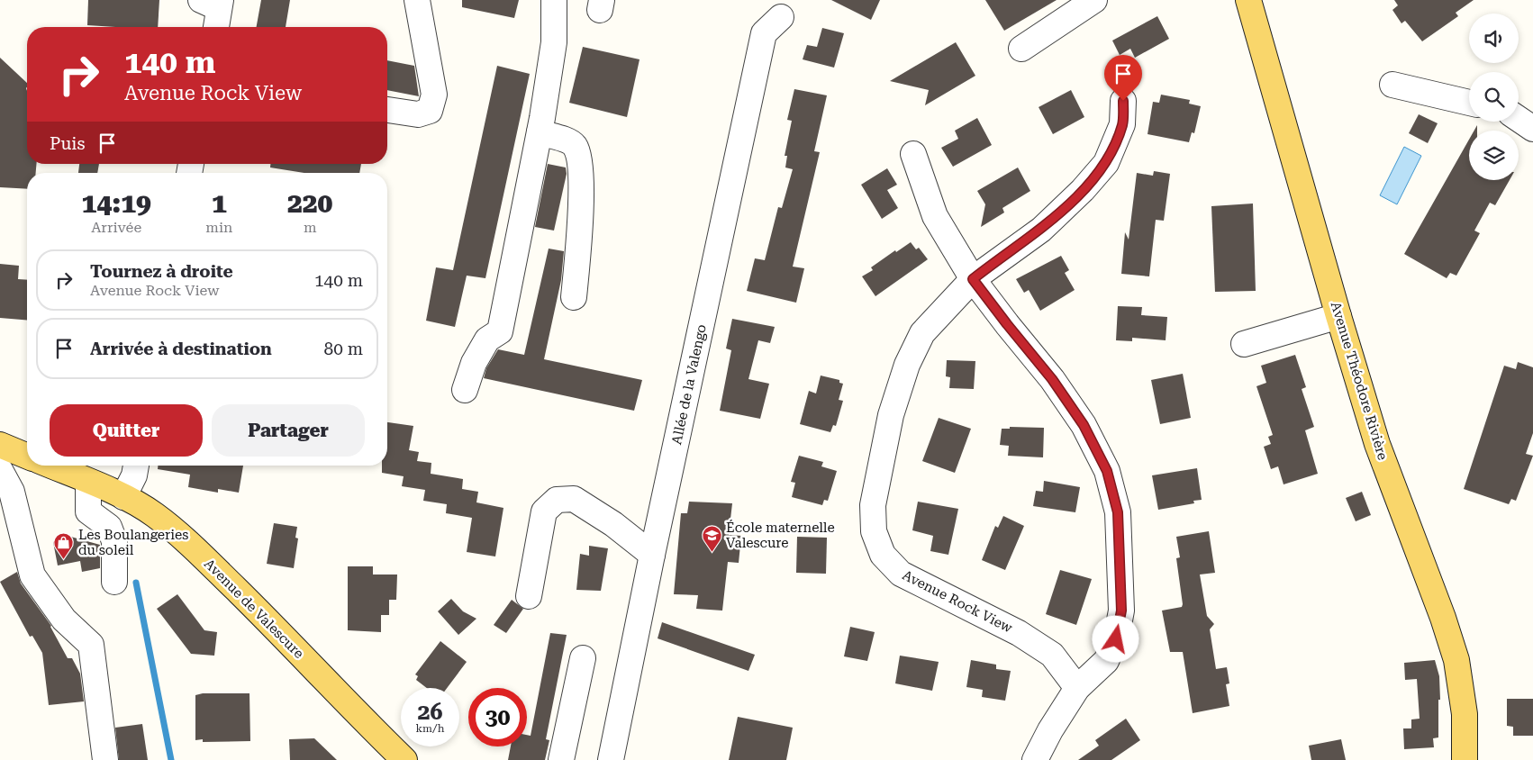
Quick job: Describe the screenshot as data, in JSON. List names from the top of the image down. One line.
{"streets":{"main road":["Avenue Théodore Rivière","Avenue de Valescure"],"street":["Allée de la Valengo","Avenue Rock View"]},"places":{"school or university":["École maternelle Valescure"],"shop":["Les Boulangeries du soleil"]},"page":{"turn":["140 m","Avenue Rock View"],"then":"Puis","eta":["14:19","Arrivée","1","min","220","m"],"list":[{"name":"Tournez à droite","note":"Avenue Rock View","value":"140 m"},{"name":"Arrivée à destination","value":"80 m"}],"buttons":["Quitter","Partager"],"speed":"26 km/h","limit":"30"}}
